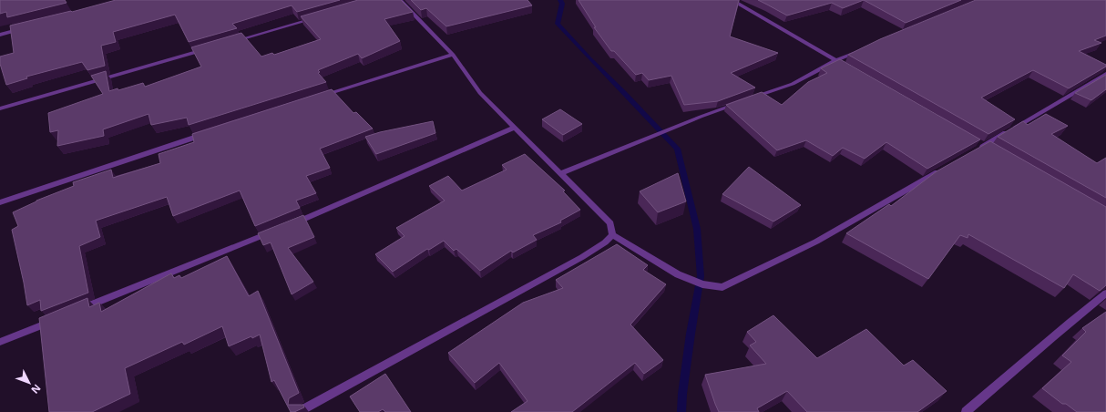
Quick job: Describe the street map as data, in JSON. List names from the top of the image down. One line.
{"north":"bottom right"}
